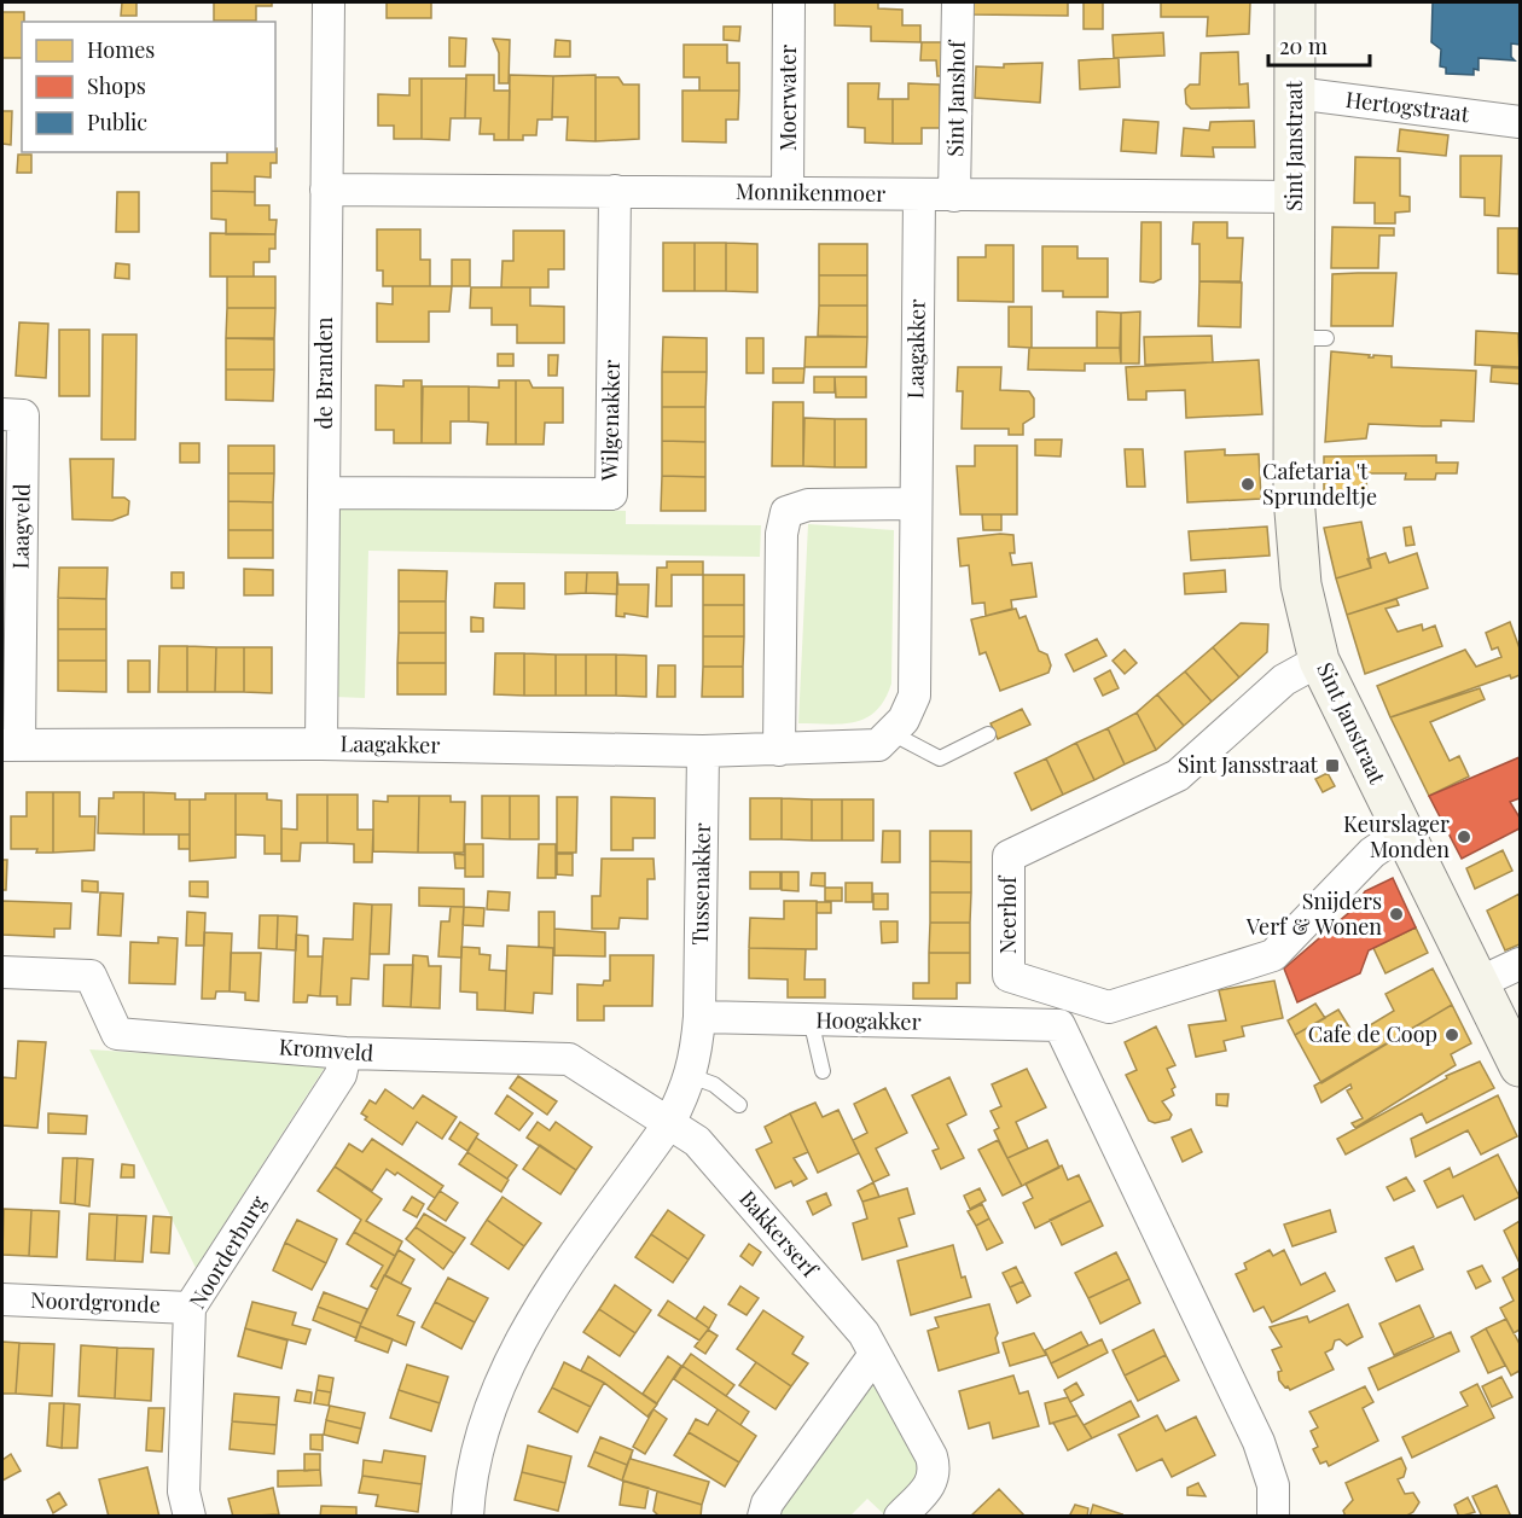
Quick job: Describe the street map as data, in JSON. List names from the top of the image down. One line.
{"streets":{"street":["Moerwater","Sint Janshof","Hertogstraat","Sint Janstraat","Monnikenmoer","Laagakker","de Branden","Wilgenakker","Laagveld","Tussenakker","Neerhof","Hoogakker","Kromveld","Bakkerserf","Noorderburg","Noordgronde"]},"crossings":[["Moerwater","Monnikenmoer"],["Sint Janshof","Monnikenmoer"],["Hertogstraat","Sint Janstraat"],["Sint Janstraat","Monnikenmoer"],["Sint Janstraat","Neerhof"],["Monnikenmoer","Laagakker"],["Monnikenmoer","de Branden"],["Monnikenmoer","Wilgenakker"],["Laagakker","de Branden"],["Laagakker","Laagveld"],["Laagakker","Tussenakker"],["de Branden","Wilgenakker"],["Tussenakker","Hoogakker"],["Kromveld","Bakkerserf"],["Kromveld","Noorderburg"],["Noorderburg","Noordgronde"]],"places":{"other":["Cafetaria 't Sprundeltje","Keurslager Monden","Snijders Verf & Wonen","Cafe de Coop"],"transit":["Sint Jansstraat"]},"legend":["Homes","Shops","Public"],"scale_bar":"20 m"}
